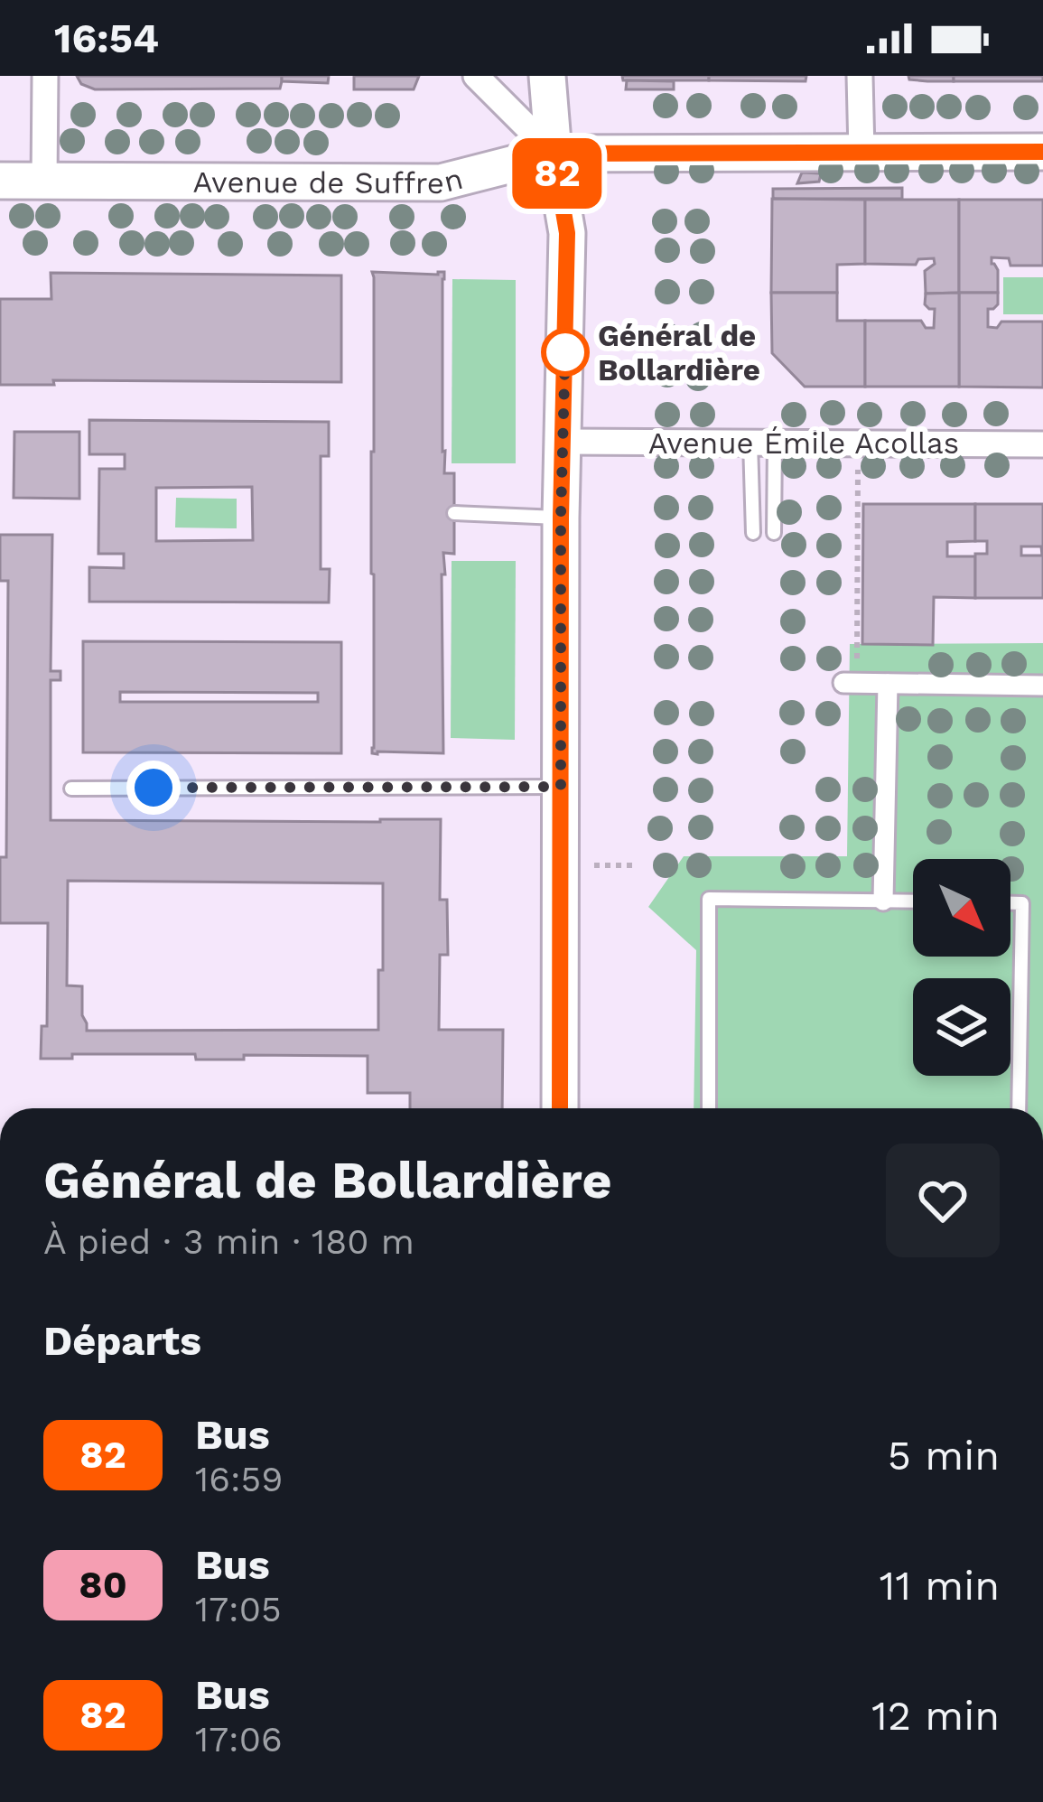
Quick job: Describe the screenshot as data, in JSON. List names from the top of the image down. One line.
{"streets":{"main road":["Avenue de Suffren"],"street":["Avenue Émile Acollas"]},"places":["Général de Bollardière"],"lines":["bus line 82"],"north":"bottom right","page":{"status":"16:54","on_map":"82","heading":[["Général de Bollardière","À pied · 3 min · 180 m"],"Départs"],"list":[{"mark":"82","name":"Bus","note":"16:59","value":"5 min"},{"mark":"80","name":"Bus","note":"17:05","value":"11 min"},{"mark":"82","name":"Bus","note":"17:06","value":"12 min"}]}}
